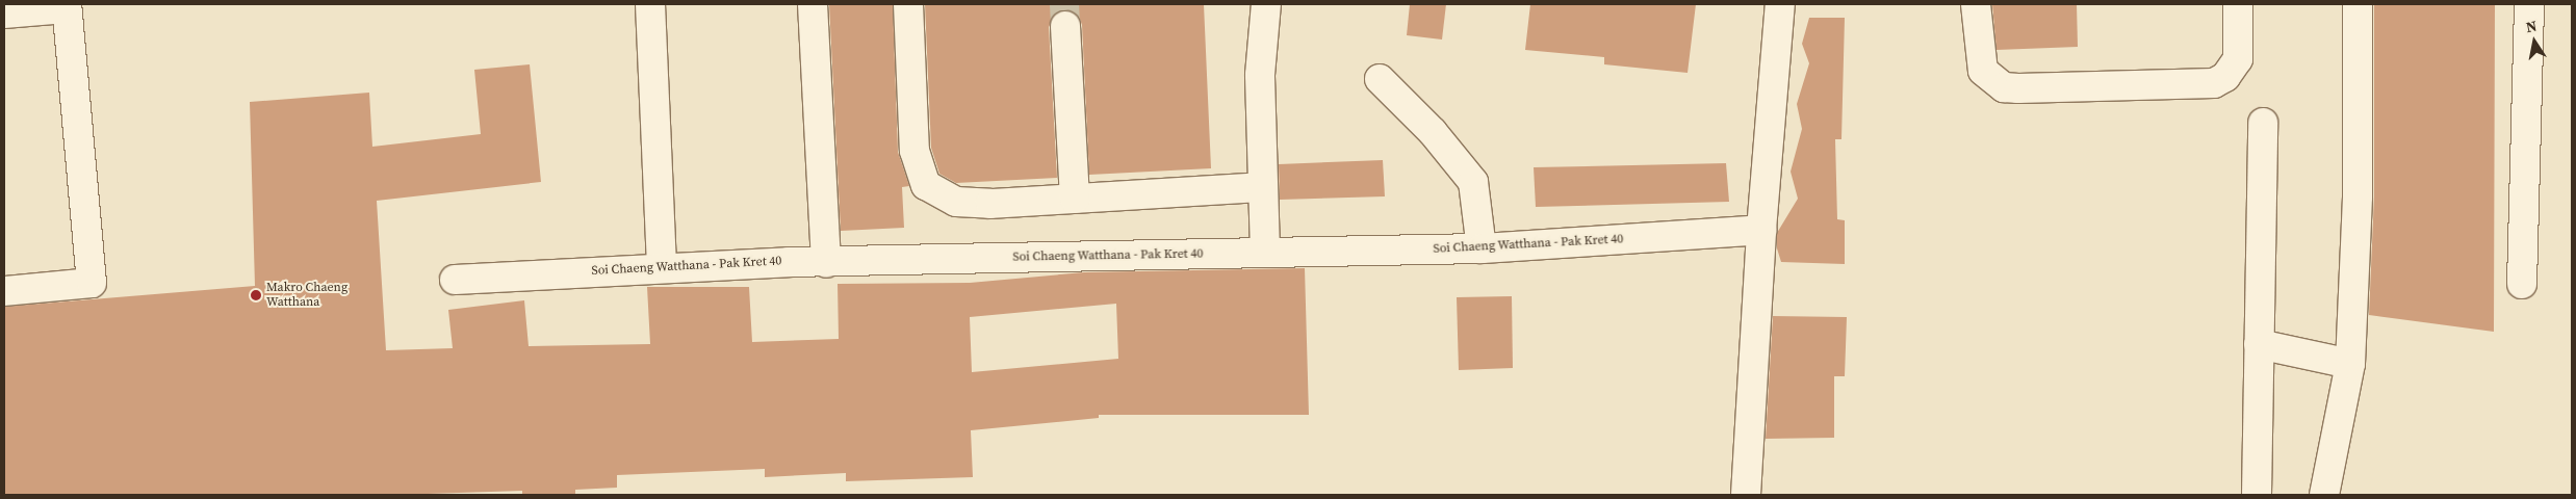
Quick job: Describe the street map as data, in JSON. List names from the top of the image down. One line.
{"streets":{"street":["Soi Chaeng Watthana - Pak Kret 40"]},"places":["Makro Chaeng Watthana"],"north":"top"}
